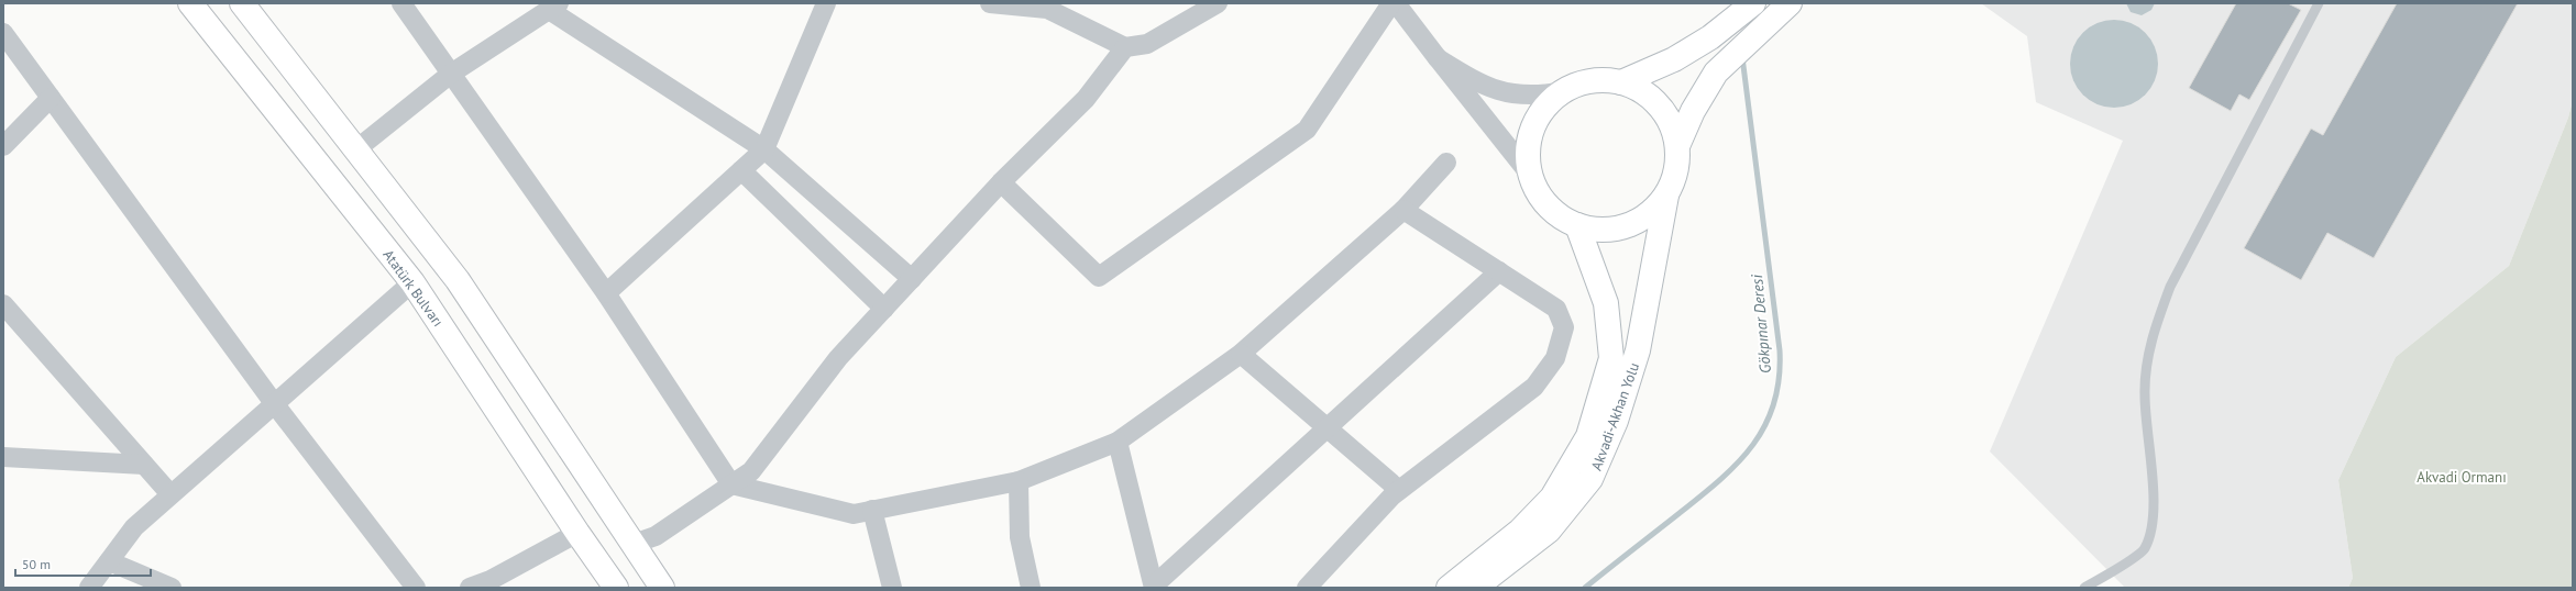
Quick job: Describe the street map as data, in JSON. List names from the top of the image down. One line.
{"streets":{"main road":["Atatürk Bulvarı","Akvadi-Akhan Yolu"]},"water":["Gökpınar Deresi"],"parks":["Akvadi Ormanı"],"scale_bar":"50 m"}
